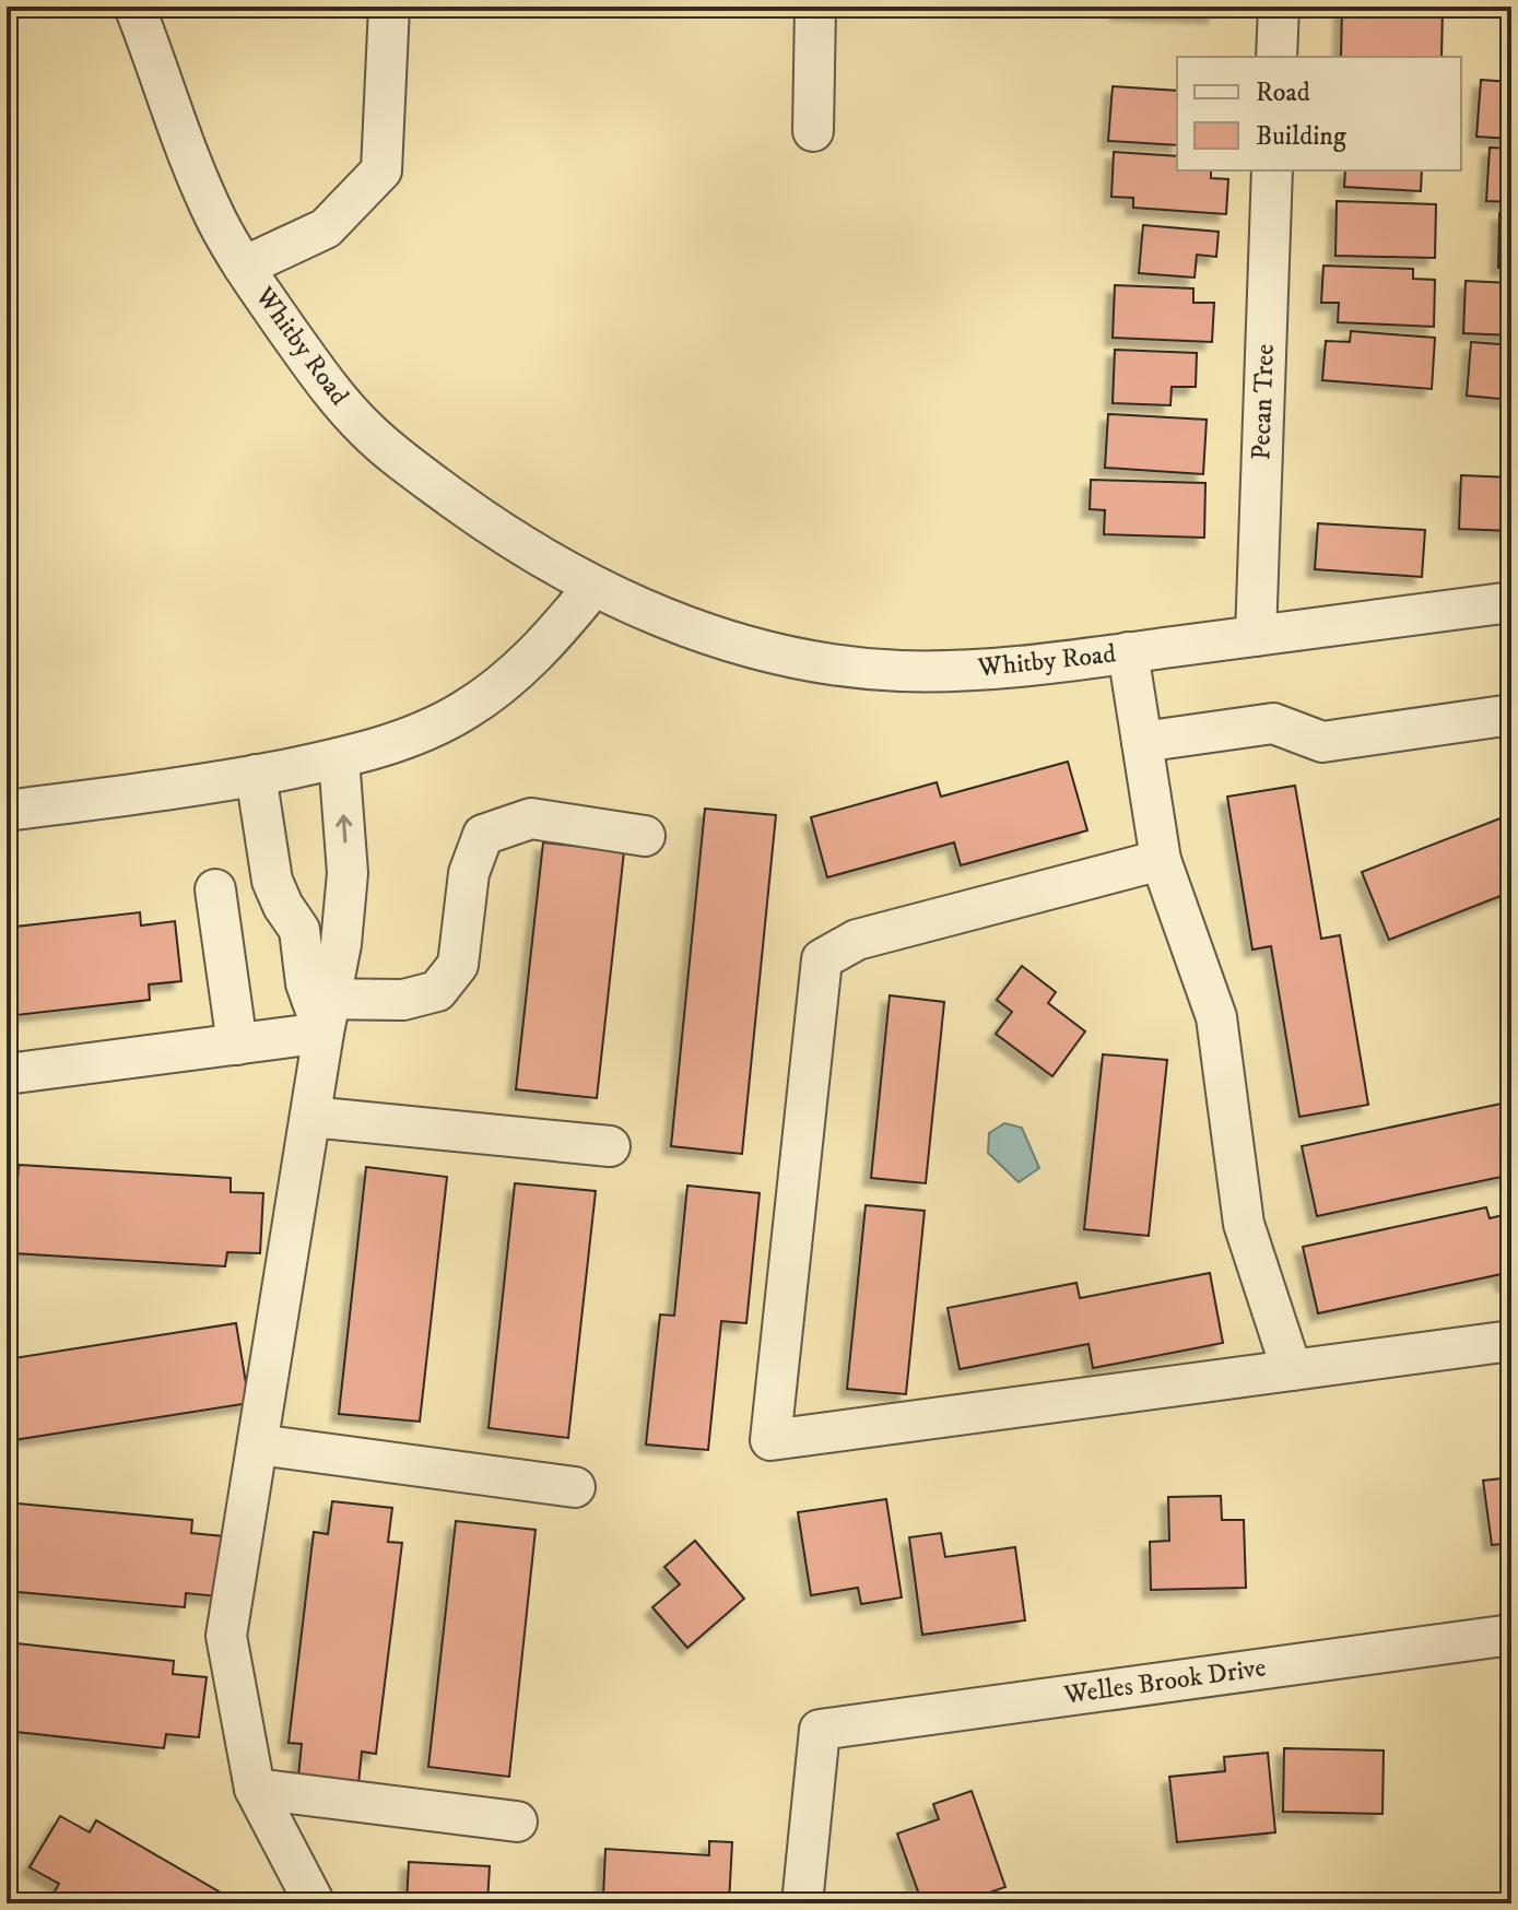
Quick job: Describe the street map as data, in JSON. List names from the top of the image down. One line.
{"streets":{"street":["Whitby Road","Pecan Tree","Welles Brook Drive"]},"crossings":[["Whitby Road","Pecan Tree"]],"legend":["Road","Building"]}
